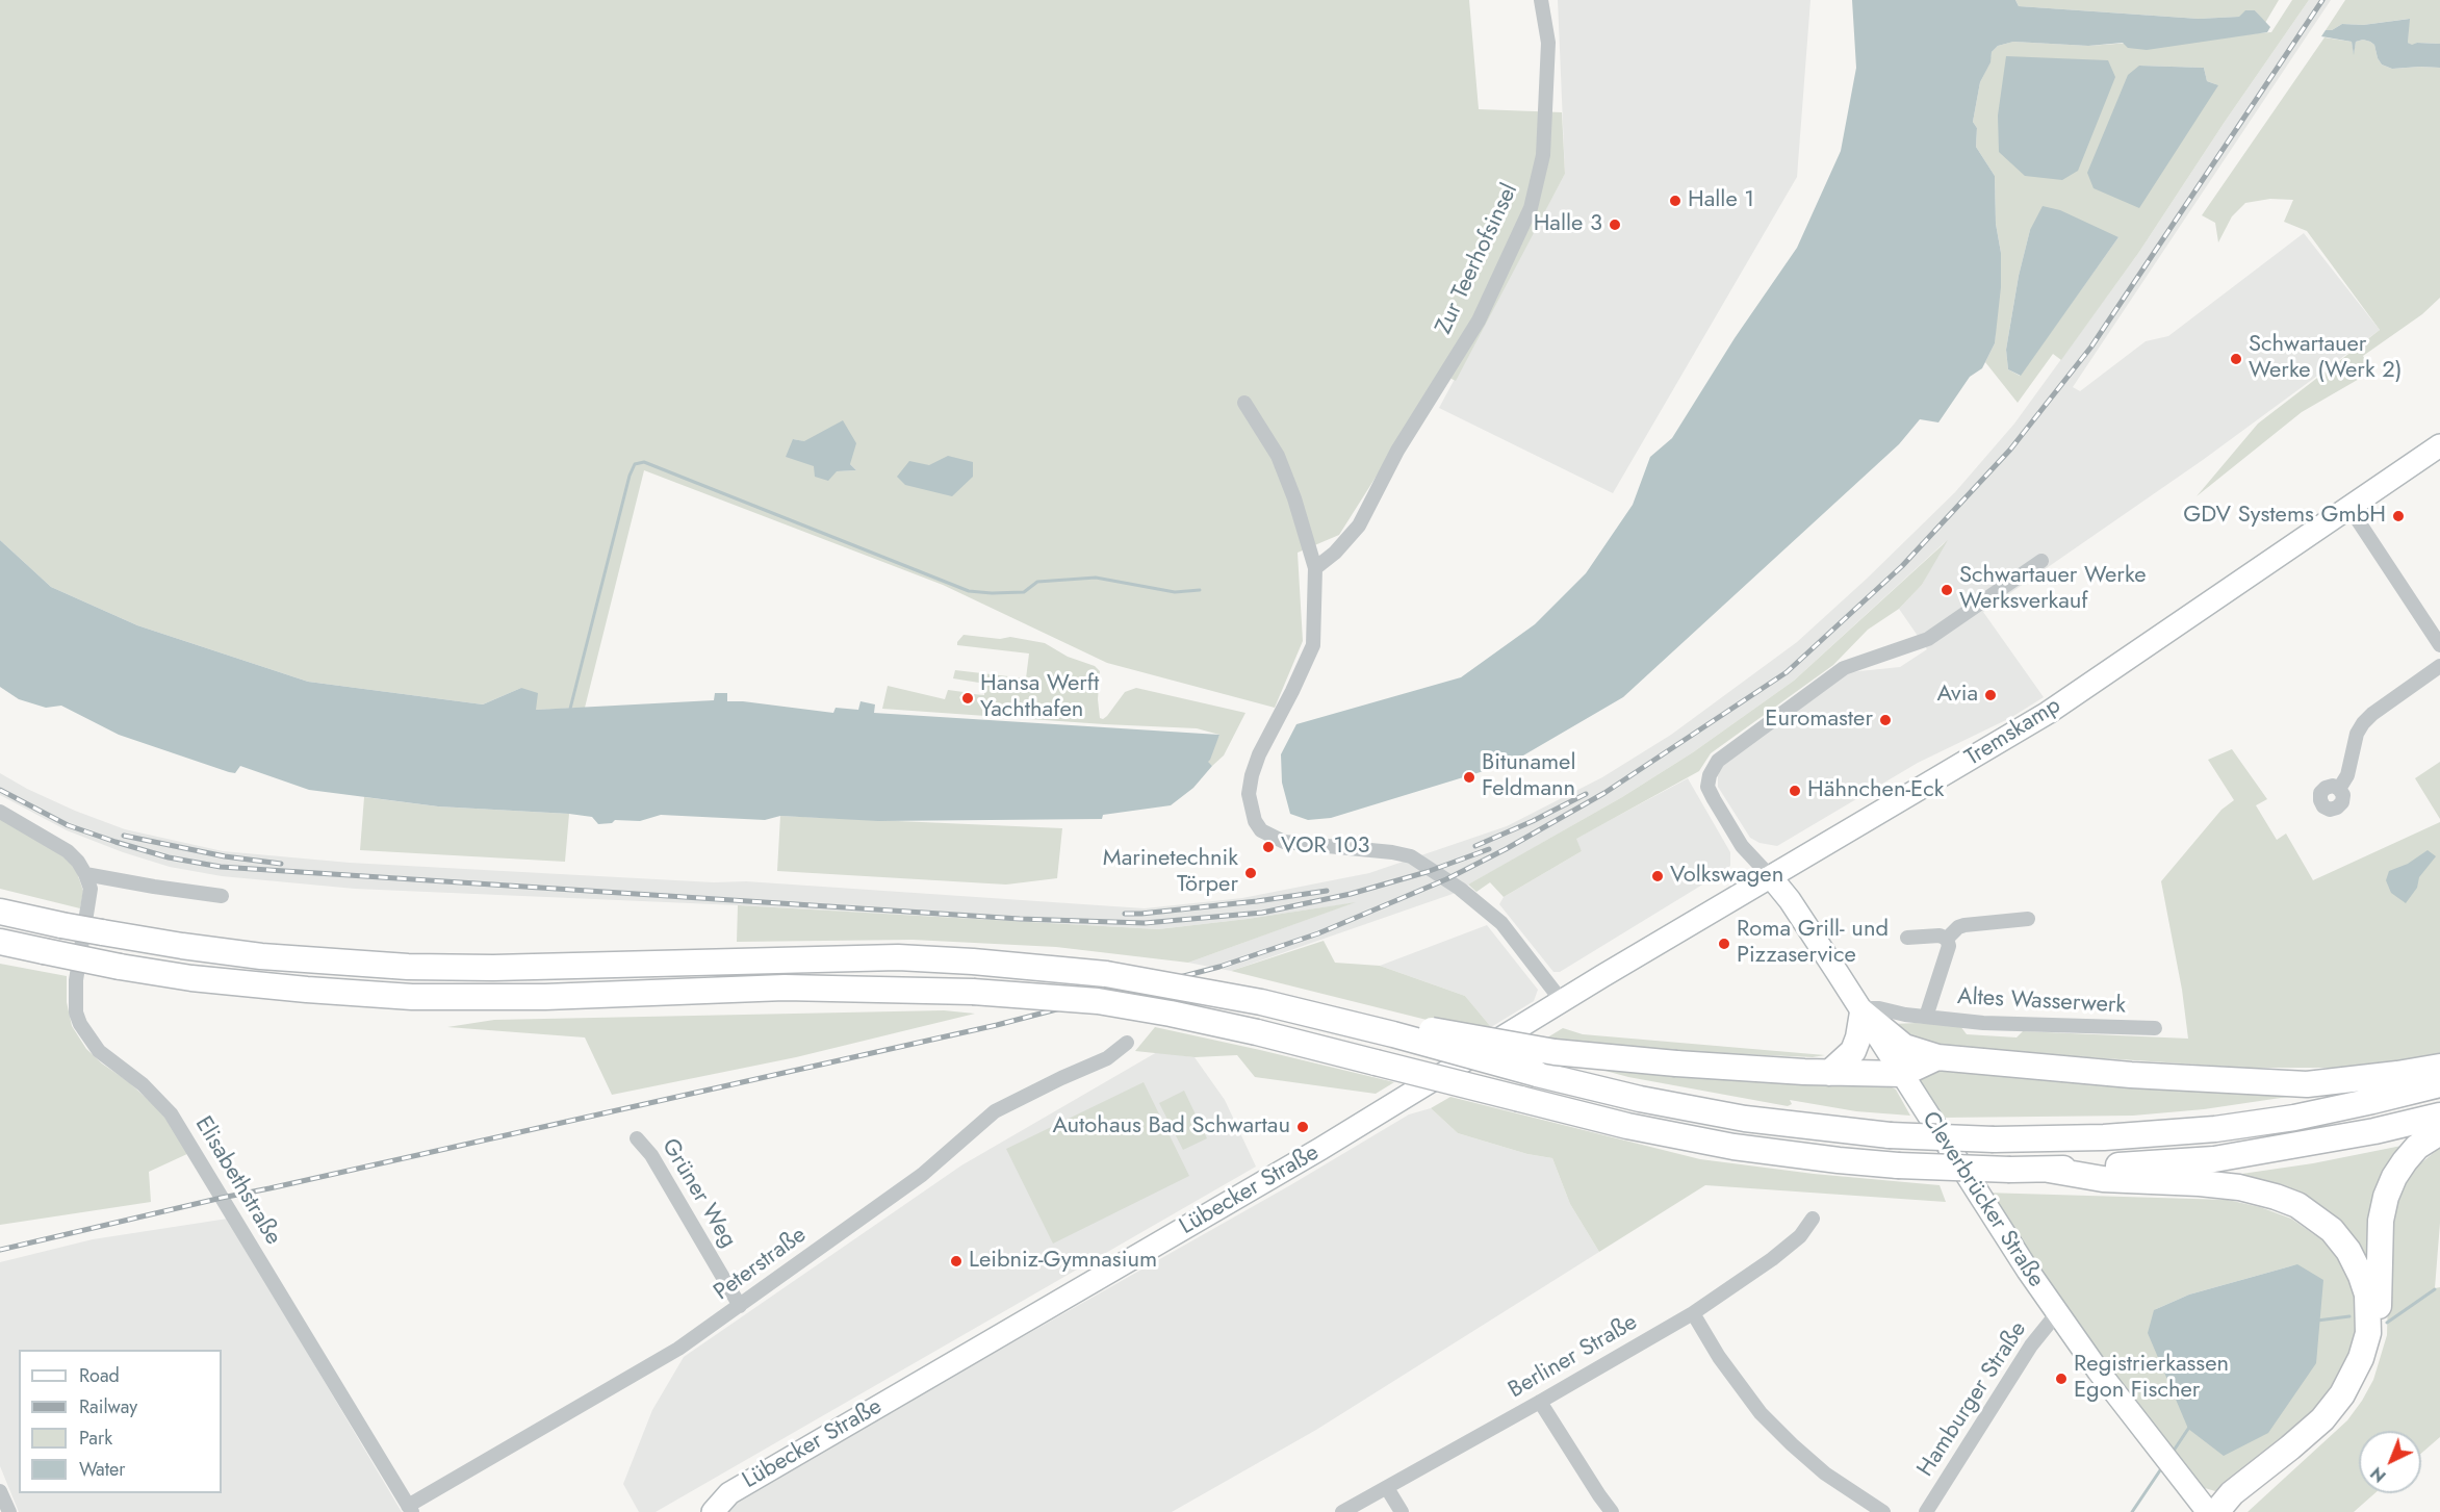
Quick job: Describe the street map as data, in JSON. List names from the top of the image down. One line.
{"streets":{"main road":["Tremskamp","Lübecker Straße","Cleverbrücker Straße"],"street":["Zur Teerhofsinsel","Altes Wasserwerk","Elisabethstraße","Grüner Weg","Peterstraße","Berliner Straße","Hamburger Straße"]},"crossings":[["Tremskamp","Lübecker Straße"],["Tremskamp","Cleverbrücker Straße"],["Altes Wasserwerk","Cleverbrücker Straße"],["Elisabethstraße","Peterstraße"],["Grüner Weg","Peterstraße"],["Cleverbrücker Straße","Hamburger Straße"]],"places":["Halle 1","Halle 3","Schwartauer Werke (Werk 2)","GDV Systems GmbH","Schwartauer Werke Werksverkauf","Avia","Hansa Werft Yachthafen","Euromaster","Bitunamel Feldmann","Hähnchen-Eck","VOR 103","Marinetechnik Törper","Volkswagen","Roma Grill- und Pizzaservice","Autohaus Bad Schwartau","Leibniz-Gymnasium","Registrierkassen Egon Fischer"],"legend":["Road","Railway","Park","Water"],"north":"bottom left"}
